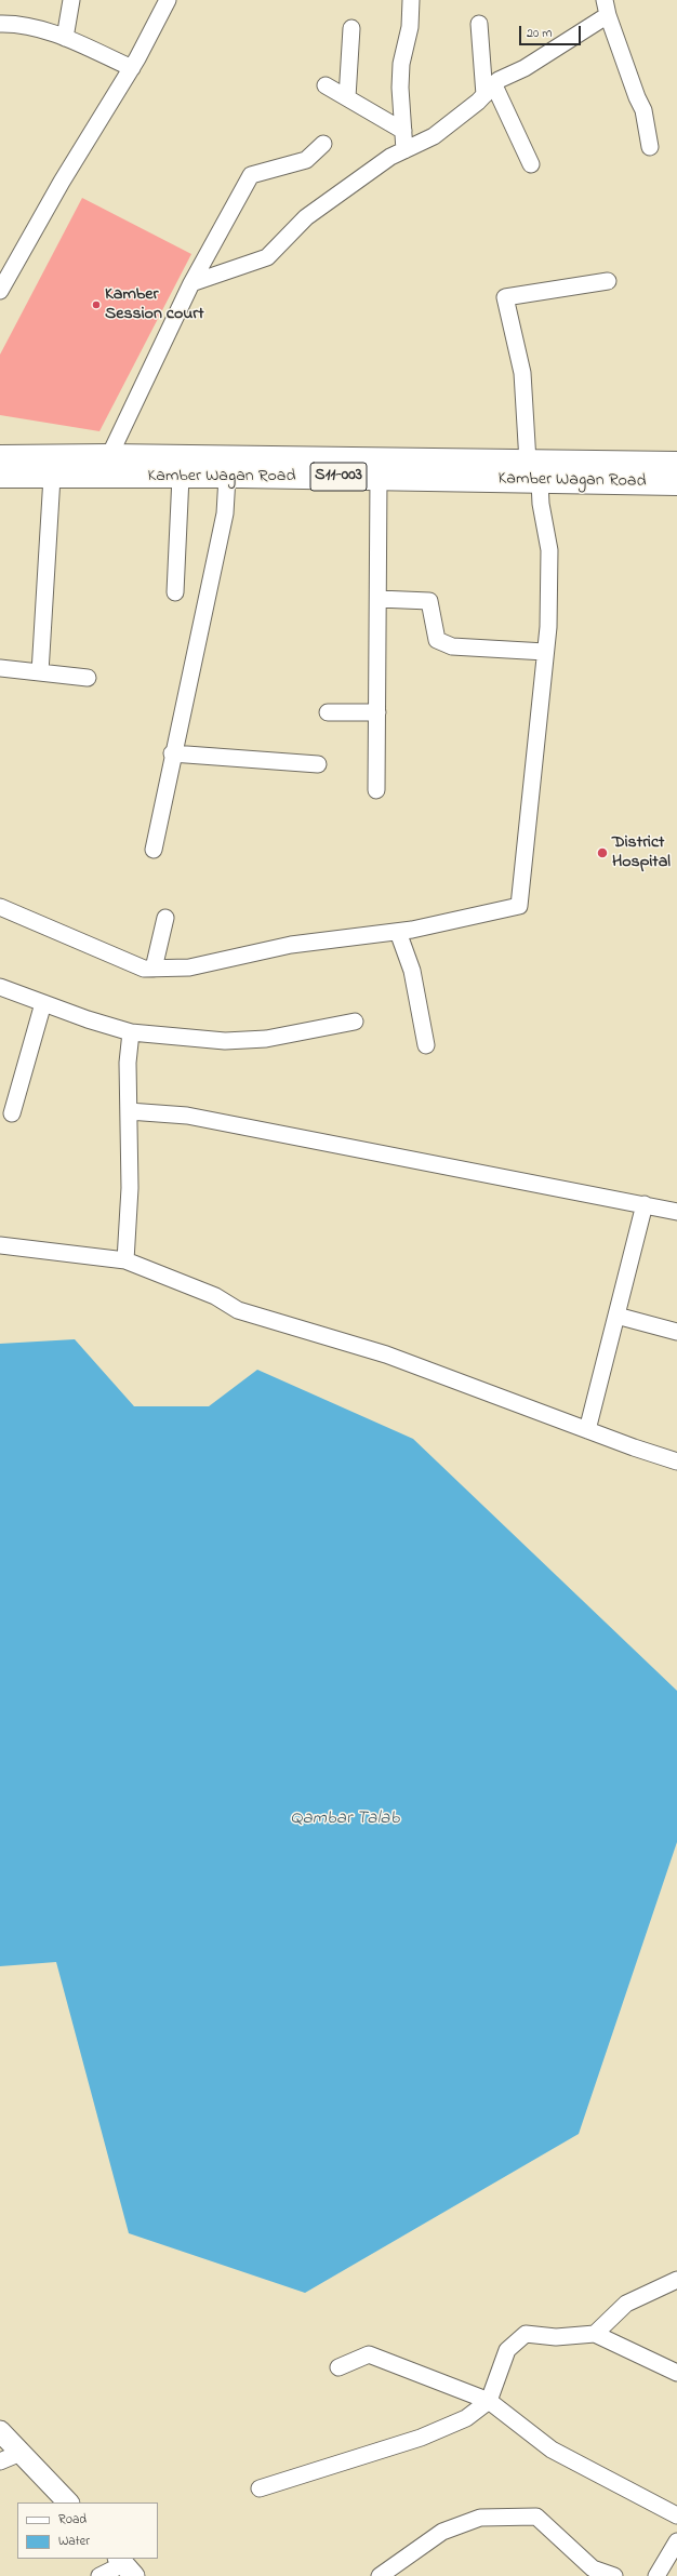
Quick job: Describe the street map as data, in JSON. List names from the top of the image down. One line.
{"streets":{"main road":["Kamber Wagan Road","S11-003"]},"water":["Qambar Talab"],"places":["Kamber Session court","District Hospital"],"legend":["Road","Water"],"scale_bar":"20 m"}
